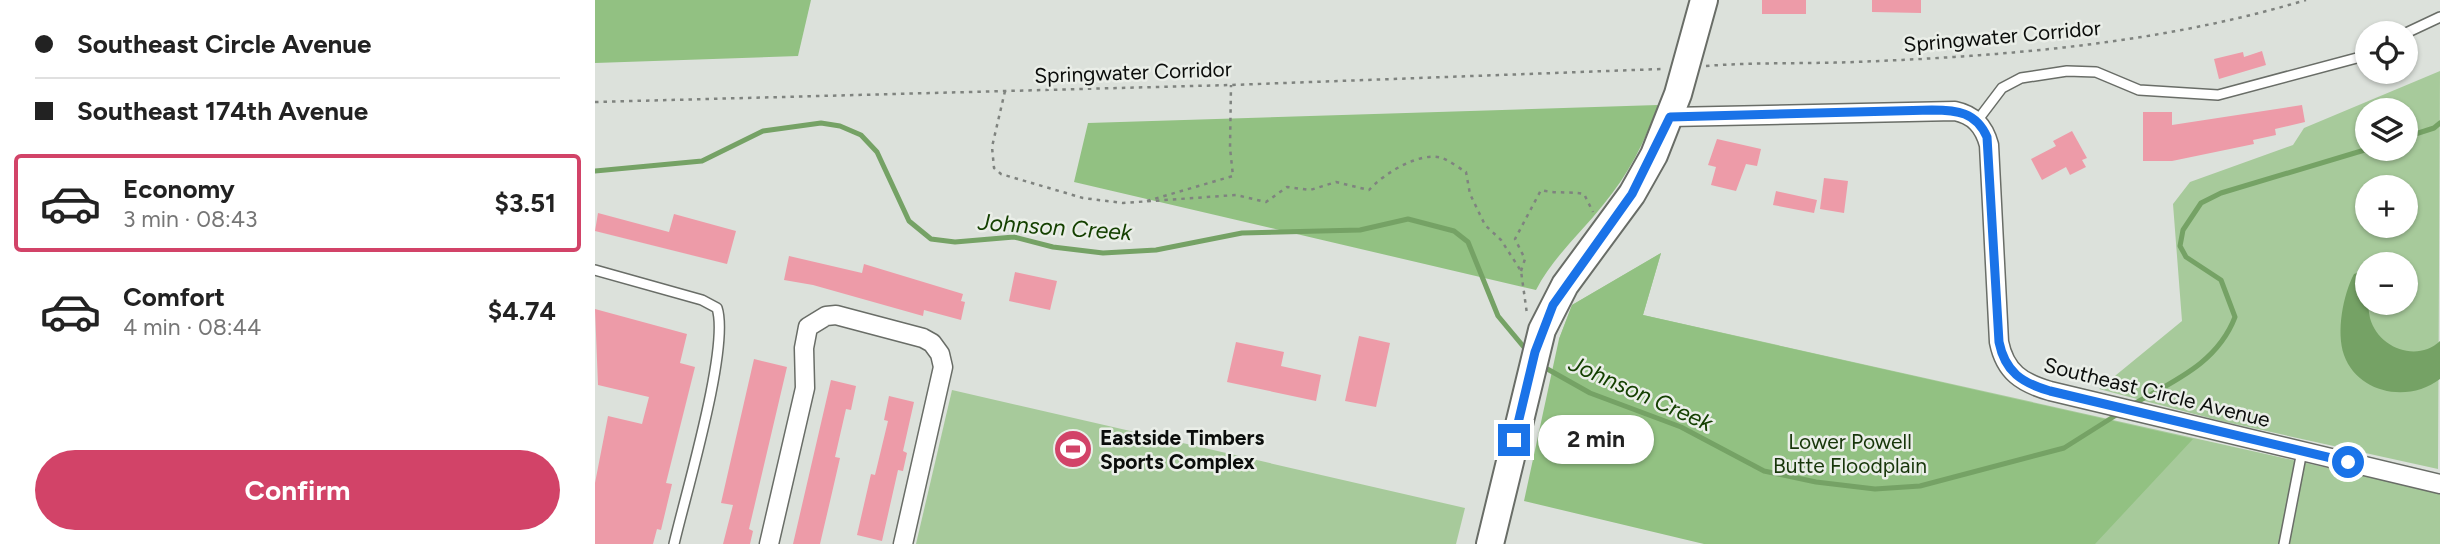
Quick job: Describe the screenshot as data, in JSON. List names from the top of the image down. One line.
{"streets":{"street":["Southeast Circle Avenue"],"path":["Springwater Corridor"]},"water":["Johnson Creek"],"parks":["Lower Powell Butte Floodplain"],"places":{"sports":["Eastside Timbers Sports Complex"]},"page":{"banner":["Southeast Circle Avenue","Southeast 174th Avenue"],"map_buttons":["+","−"],"list":[{"name":"Economy","note":"3 min · 08:43","value":"$3.51"},{"name":"Comfort","note":"4 min · 08:44","value":"$4.74"}],"bubble":"2 min","buttons":"Confirm"}}
